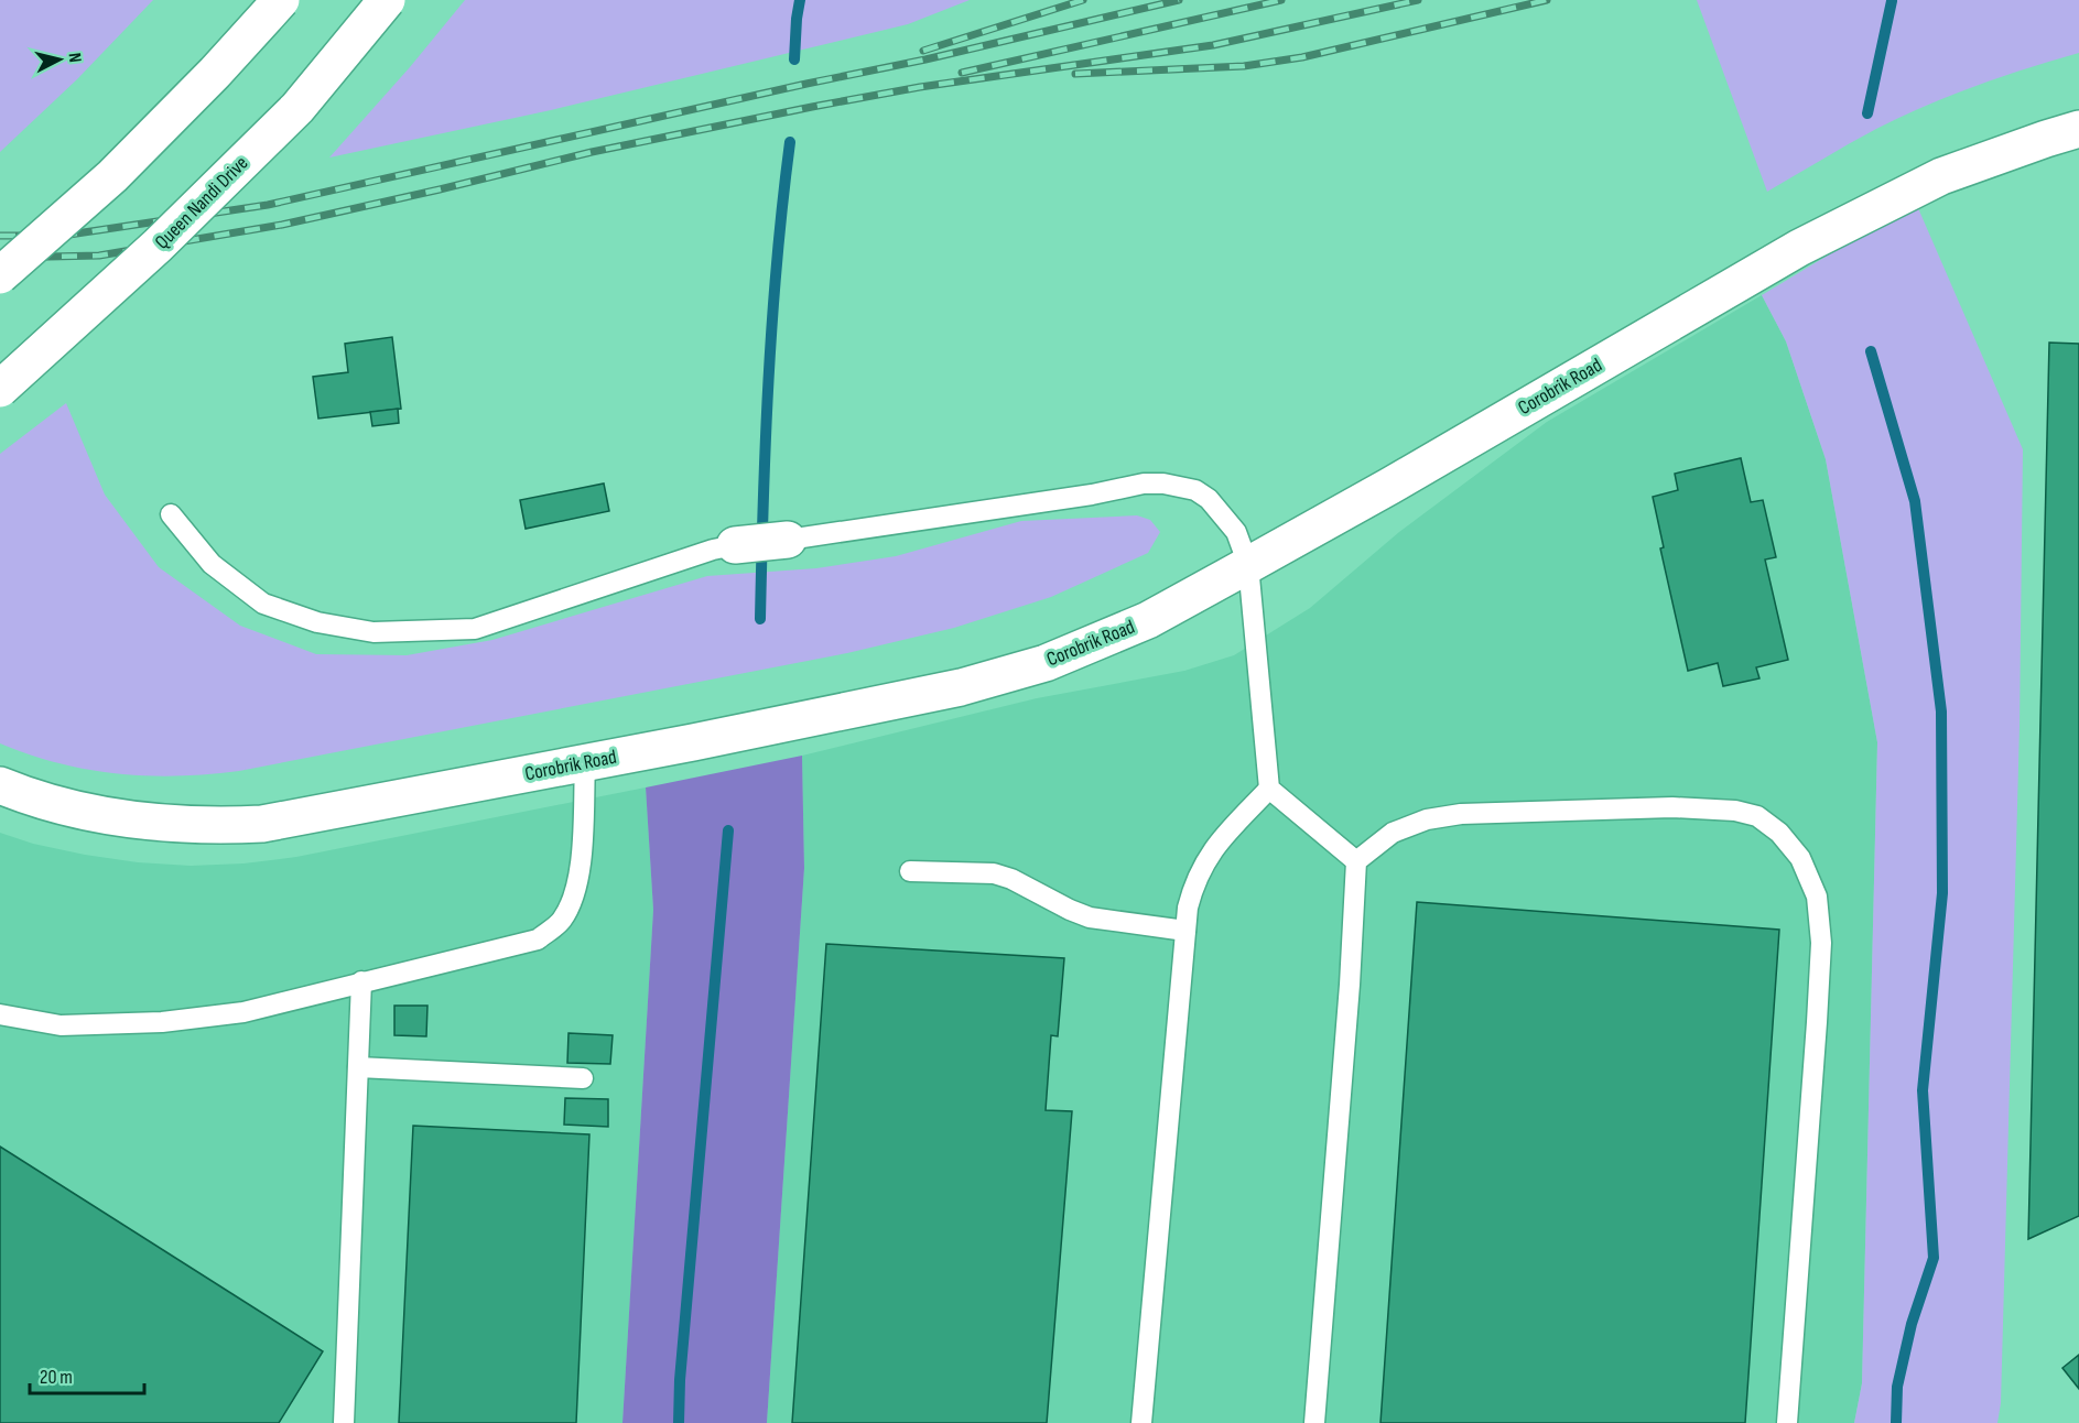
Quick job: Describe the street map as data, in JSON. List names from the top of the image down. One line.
{"streets":{"street":["Queen Nandi Drive","Corobrik Road"]},"scale_bar":"20 m","north":"right"}
